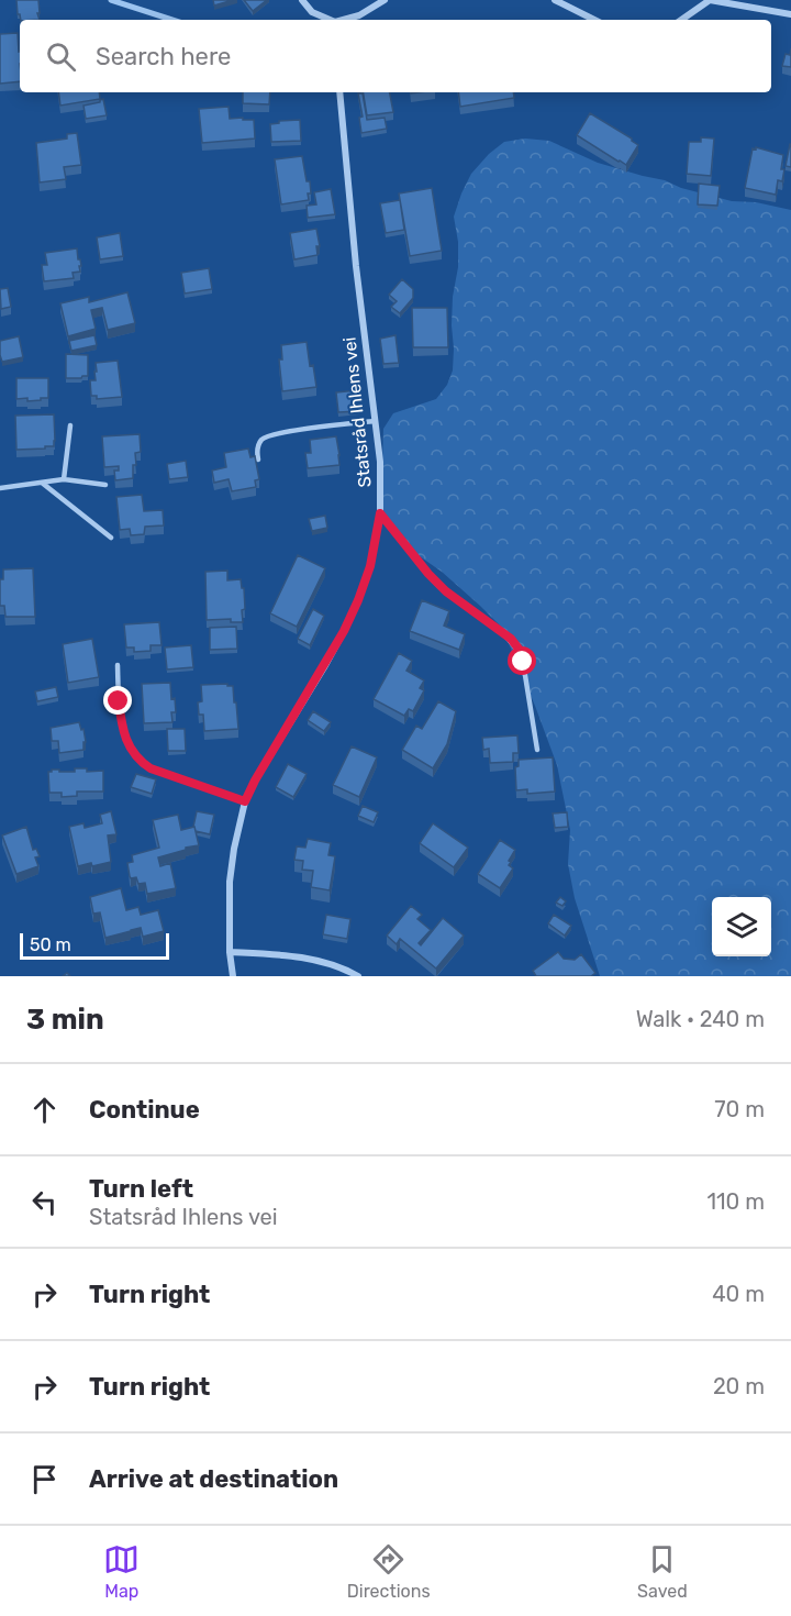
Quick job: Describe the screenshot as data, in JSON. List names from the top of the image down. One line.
{"streets":{"street":["Statsråd Ihlens vei"]},"scale_bar":"50 m","page":{"search":"Search here","scale":"50 m","heading":["3 min","Walk · 240 m"],"list":[["Continue","70 m"],["Turn left","Statsråd Ihlens vei","110 m"],["Turn right","40 m"],["Turn right","20 m"],"Arrive at destination"],"nav":["Map","Directions","Saved"]}}
